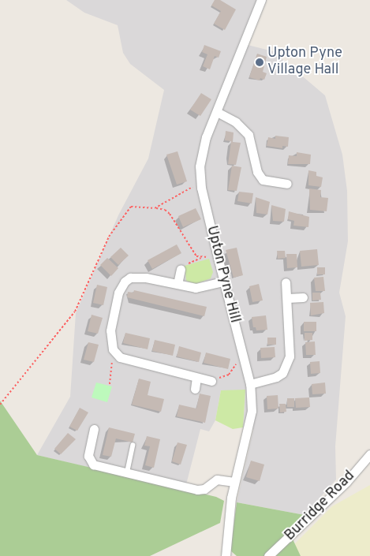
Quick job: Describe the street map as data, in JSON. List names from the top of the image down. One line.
{"streets":{"street":["Upton Pyne Hill","Burridge Road"]},"places":["Upton Pyne Village Hall"]}
